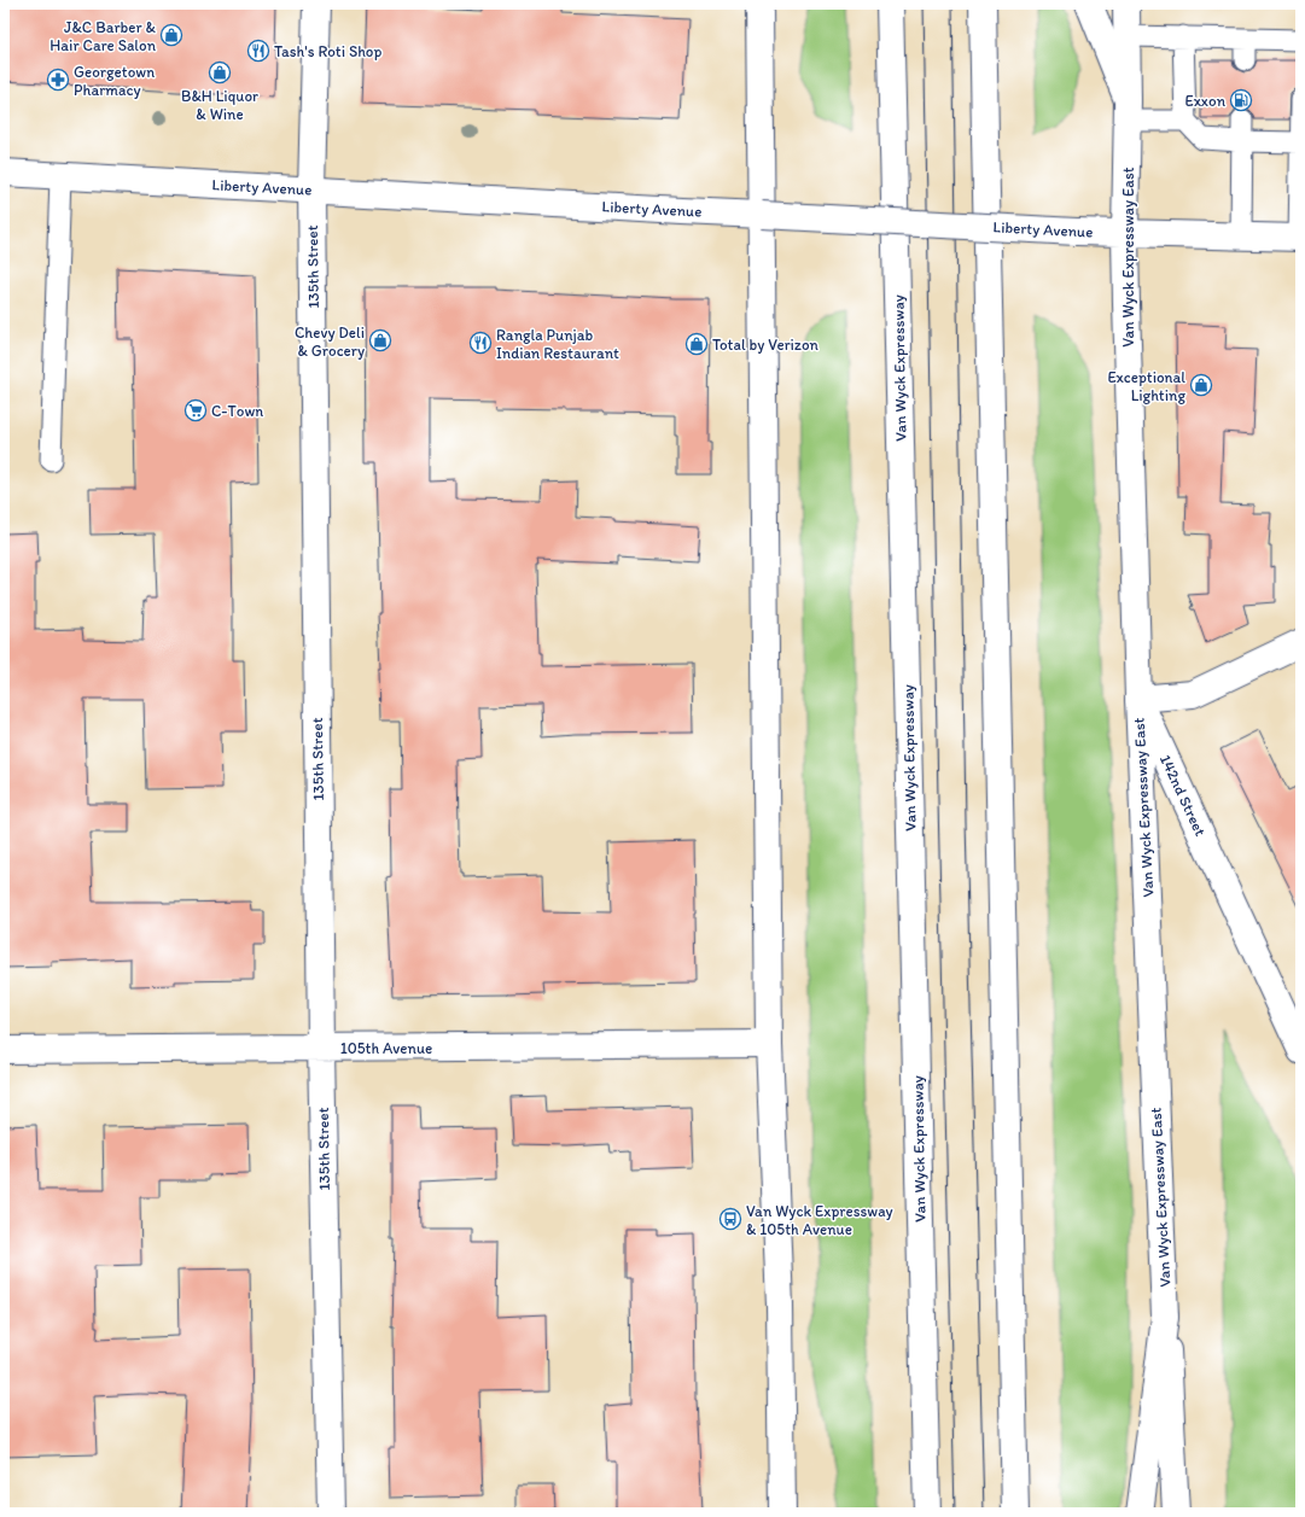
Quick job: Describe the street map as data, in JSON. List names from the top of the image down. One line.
{"streets":{"main road":["Liberty Avenue","Van Wyck Expressway East","135th Street","Van Wyck Expressway","142nd Street","105th Avenue"]},"crossings":[["Liberty Avenue","Van Wyck Expressway East"],["Liberty Avenue","135th Street"],["Van Wyck Expressway East","142nd Street"],["135th Street","105th Avenue"]],"places":{"shop":["J&C Barber & Hair Care Salon","B&H Liquor & Wine","Chevy Deli & Grocery","Total by Verizon","Exceptional Lighting"],"restaurant":["Tash's Roti Shop","Rangla Punjab Indian Restaurant"],"pharmacy":["Georgetown Pharmacy"],"fuel station":["Exxon"],"supermarket":["C-Town"],"bus stop":["Van Wyck Expressway & 105th Avenue"]}}
